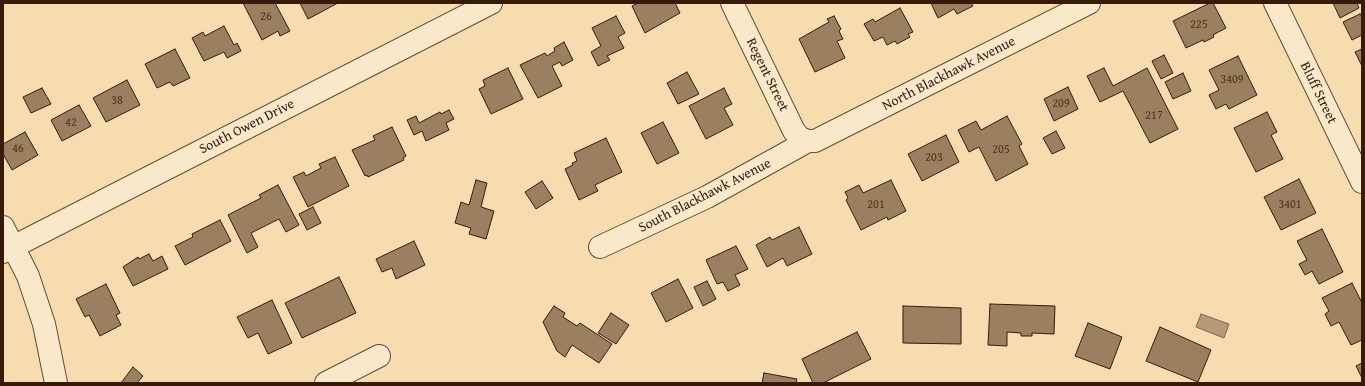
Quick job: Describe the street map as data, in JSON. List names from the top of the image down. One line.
{"streets":{"street":["North Blackhawk Avenue","Regent Street","Bluff Street","South Owen Drive","South Blackhawk Avenue"]},"crossings":[["North Blackhawk Avenue","Regent Street"],["North Blackhawk Avenue","South Blackhawk Avenue"],["Regent Street","South Blackhawk Avenue"]],"house_numbers":["26","225","3409","38","209","217","42","46","205","203","201","3401"]}
